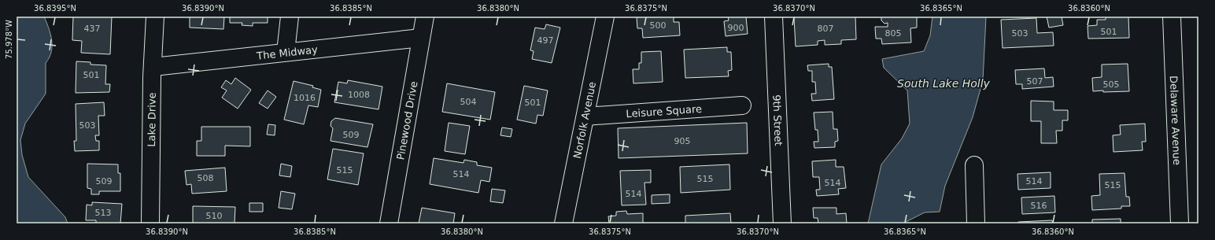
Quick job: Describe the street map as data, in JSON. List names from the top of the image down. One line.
{"streets":{"street":["The Midway","Leisure Square","Lake Drive","Pinewood Drive","9th Street","Delaware Avenue","Norfolk Avenue"]},"crossings":[["The Midway","Lake Drive"],["The Midway","Pinewood Drive"],["Leisure Square","Norfolk Avenue"]],"water":["South Lake Holly"],"house_numbers":["500","900","437","807","501","805","503","497","501","507","505","1008","1016","504","501","503","509","905","515","514","508","515","509","514","514","515","514","516","513","510"],"coordinates":["36.8395°N","36.8390°N","36.8385°N","36.8380°N","36.8375°N","36.8370°N","36.8365°N","36.8360°N","75.978°W"]}
